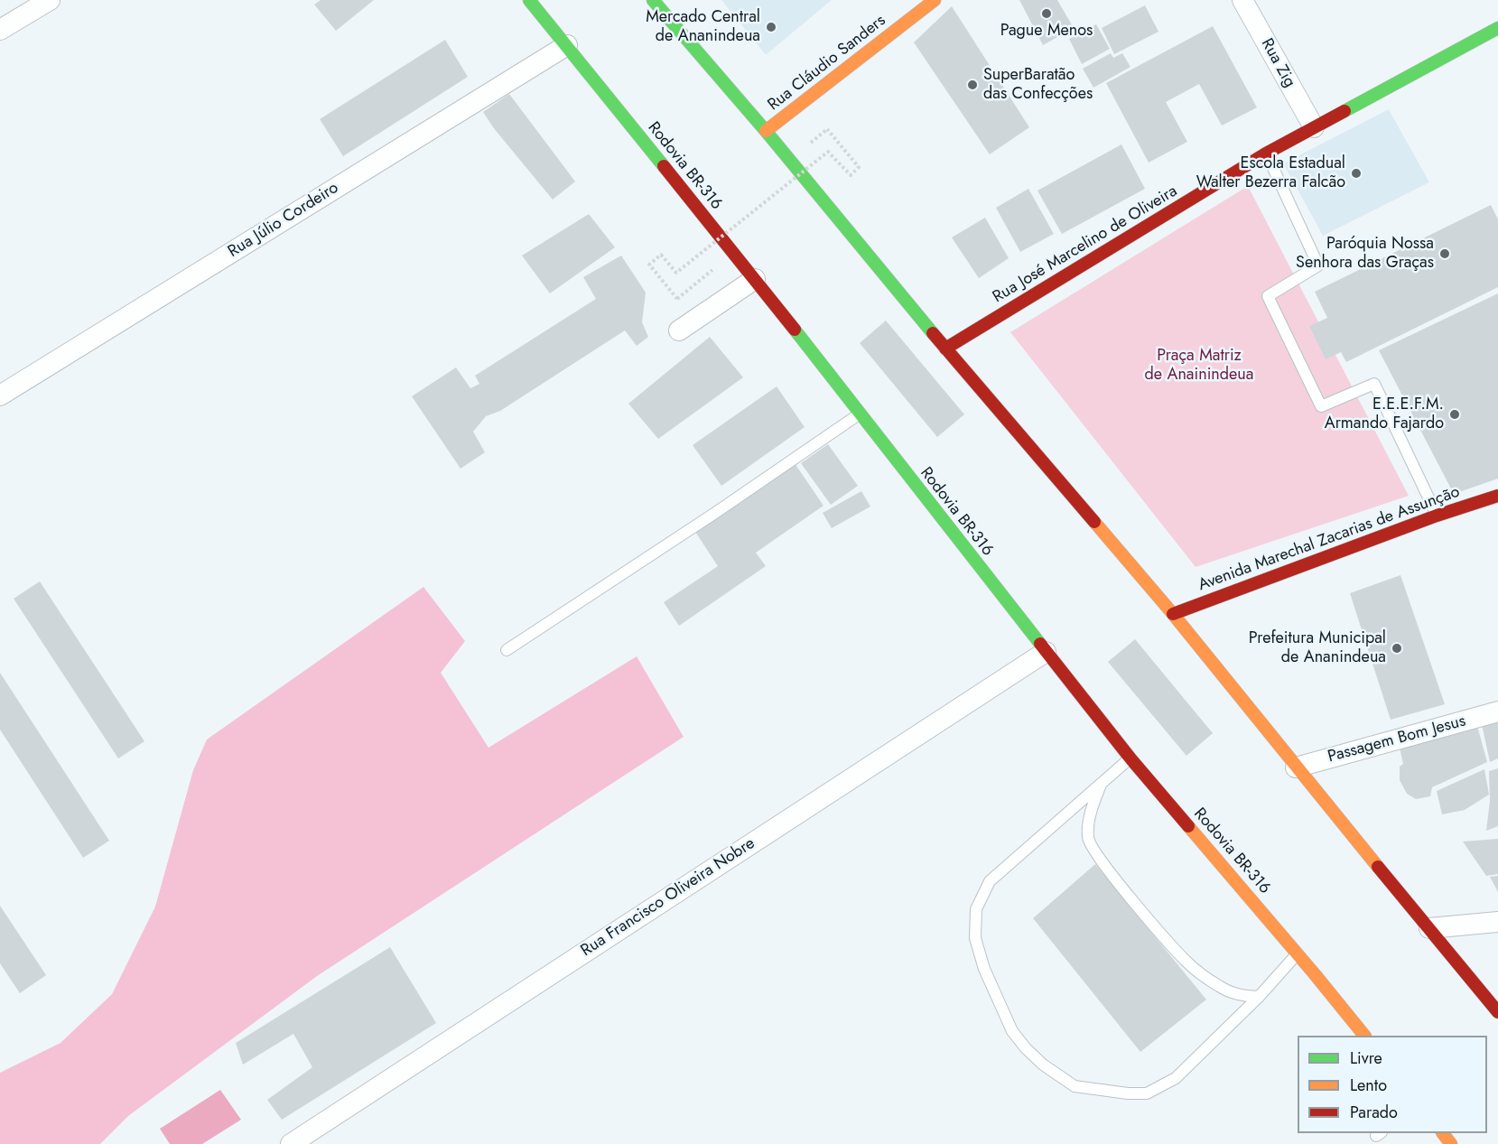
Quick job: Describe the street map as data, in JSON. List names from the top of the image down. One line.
{"streets":{"main road":["Rua Cláudio Sanders","Rodovia BR-316","Rua José Marcelino de Oliveira","Avenida Marechal Zacarias de Assunção"],"street":["Rua Zig","Rua Júlio Cordeiro","Passagem Bom Jesus","Rua Francisco Oliveira Nobre"]},"crossings":[["Rua Zig","Rua José Marcelino de Oliveira"],["Rodovia BR-316","Rua Júlio Cordeiro"],["Rodovia BR-316","Rua Francisco Oliveira Nobre"]],"parks":["Praça Matriz de Anainindeua"],"places":["Pague Menos","Mercado Central de Ananindeua","SuperBaratão das Confecções","Escola Estadual Walter Bezerra Falcão","Paróquia Nossa Senhora das Graças","E.E.E.F.M. Armando Fajardo","Prefeitura Municipal de Ananindeua"],"legend":["Livre","Lento","Parado"]}
